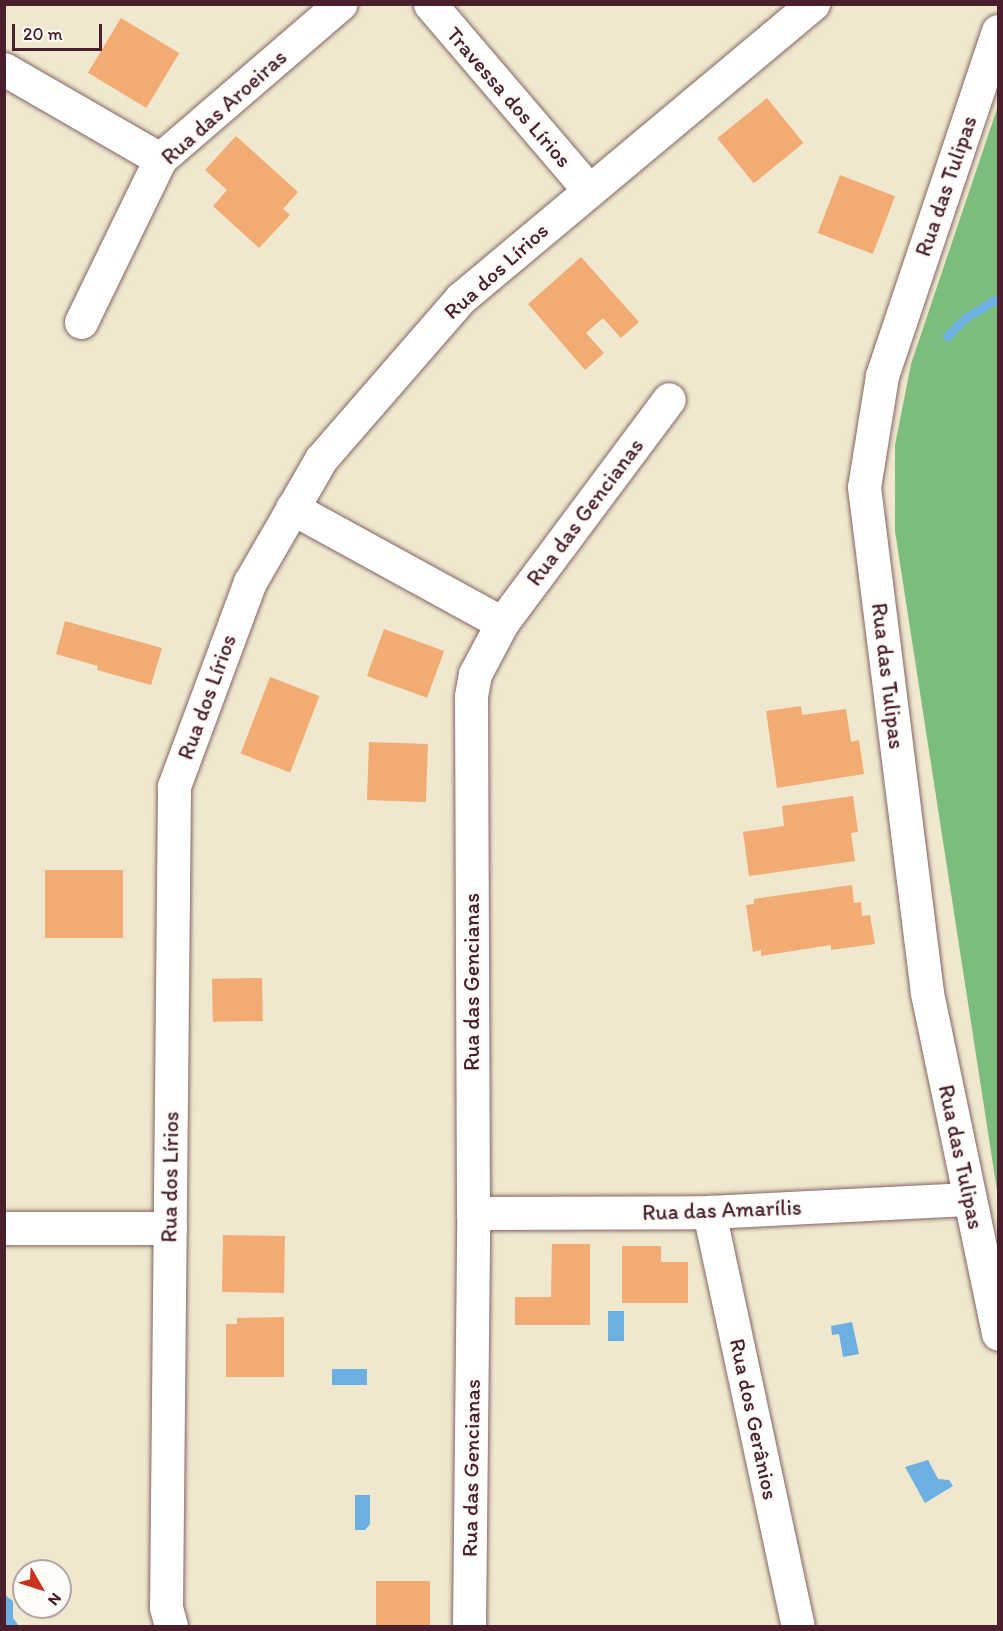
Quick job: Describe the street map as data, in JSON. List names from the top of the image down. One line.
{"streets":{"street":["Travessa dos Lírios","Rua das Aroeiras","Rua das Tulipas","Rua dos Lírios","Rua das Gencianas","Rua das Amarílis","Rua dos Gerânios"]},"crossings":[["Travessa dos Lírios","Rua dos Lírios"],["Rua das Tulipas","Rua das Amarílis"],["Rua das Gencianas","Rua das Amarílis"],["Rua das Amarílis","Rua dos Gerânios"]],"scale_bar":"20 m","north":"bottom right"}
